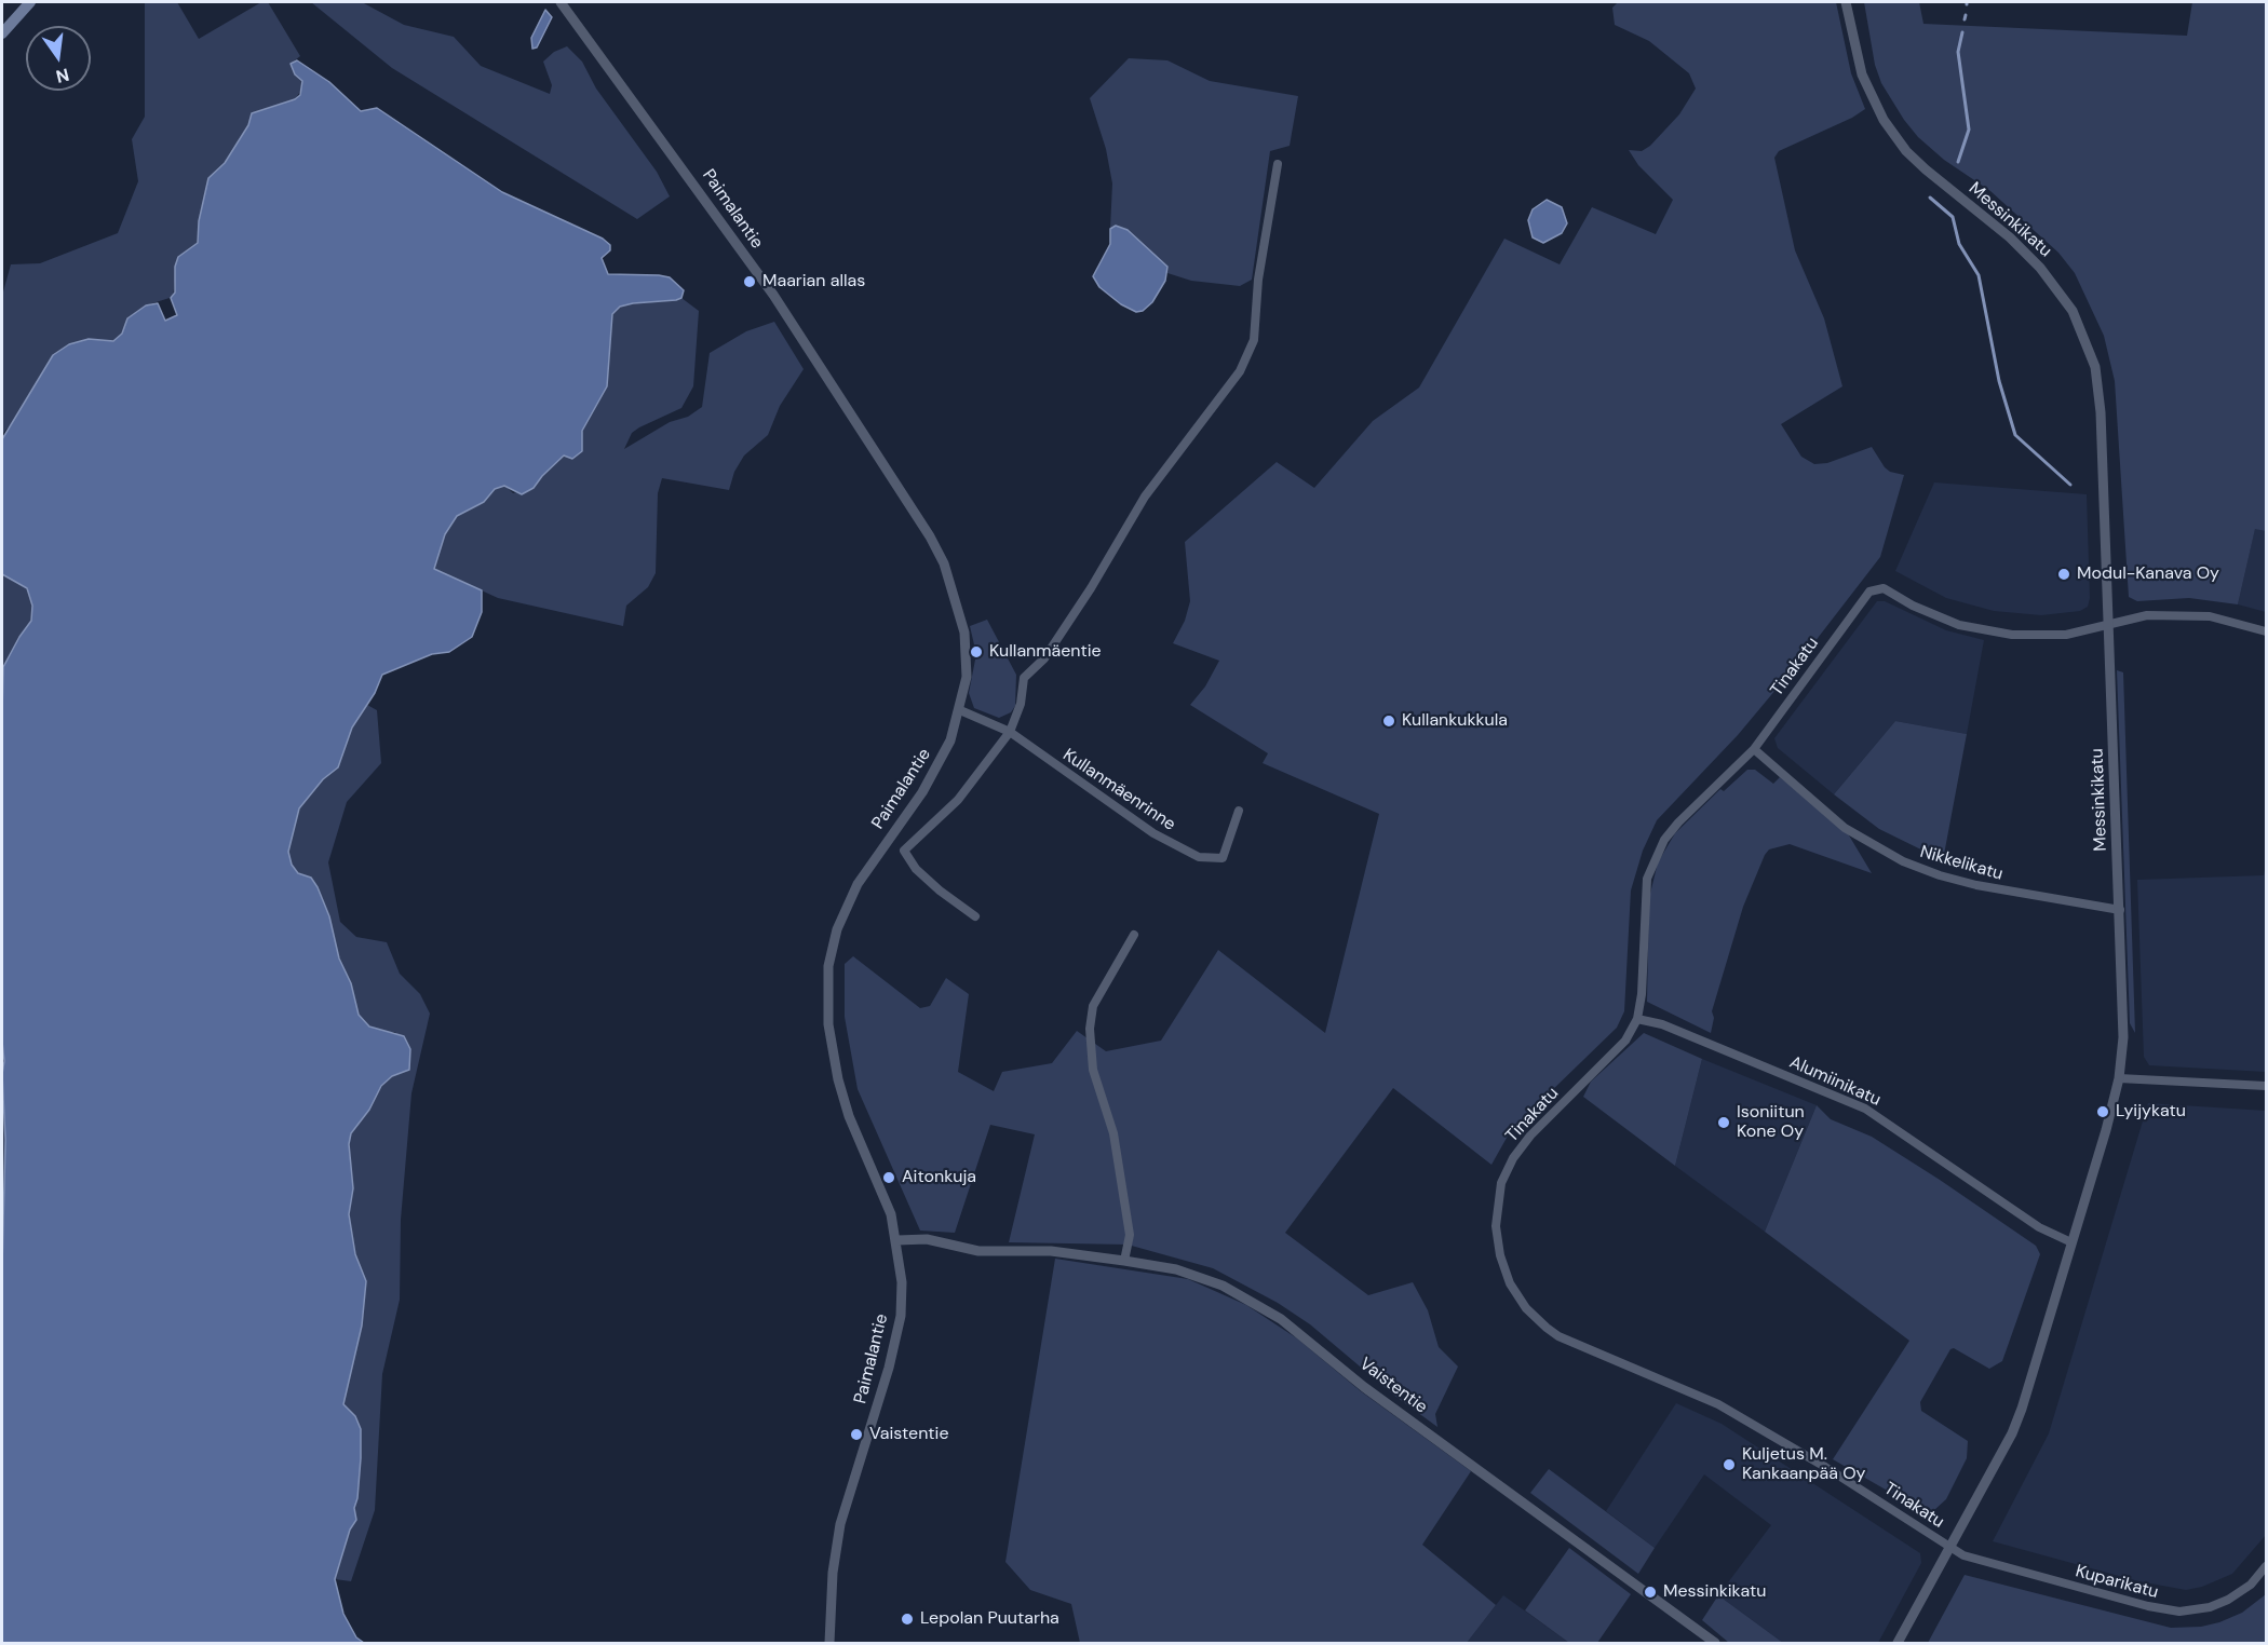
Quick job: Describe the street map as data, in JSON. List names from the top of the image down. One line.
{"streets":{"street":["Paimalantie","Messinkikatu","Tinakatu","Kullanmäenrinne","Nikkelikatu","Alumiinikatu","Vaistentie","Kuparikatu"]},"crossings":[["Paimalantie","Kullanmäenrinne"],["Paimalantie","Vaistentie"],["Messinkikatu","Tinakatu"],["Messinkikatu","Nikkelikatu"],["Messinkikatu","Alumiinikatu"],["Messinkikatu","Kuparikatu"],["Tinakatu","Nikkelikatu"],["Tinakatu","Alumiinikatu"],["Tinakatu","Kuparikatu"]],"places":["Maarian allas","Modul-Kanava Oy","Kullanmäentie","Kullankukkula","Lyijykatu","Isoniitun Kone Oy","Aitonkuja","Vaistentie","Kuljetus M. Kankaanpää Oy","Messinkikatu","Lepolan Puutarha"],"north":"bottom"}
